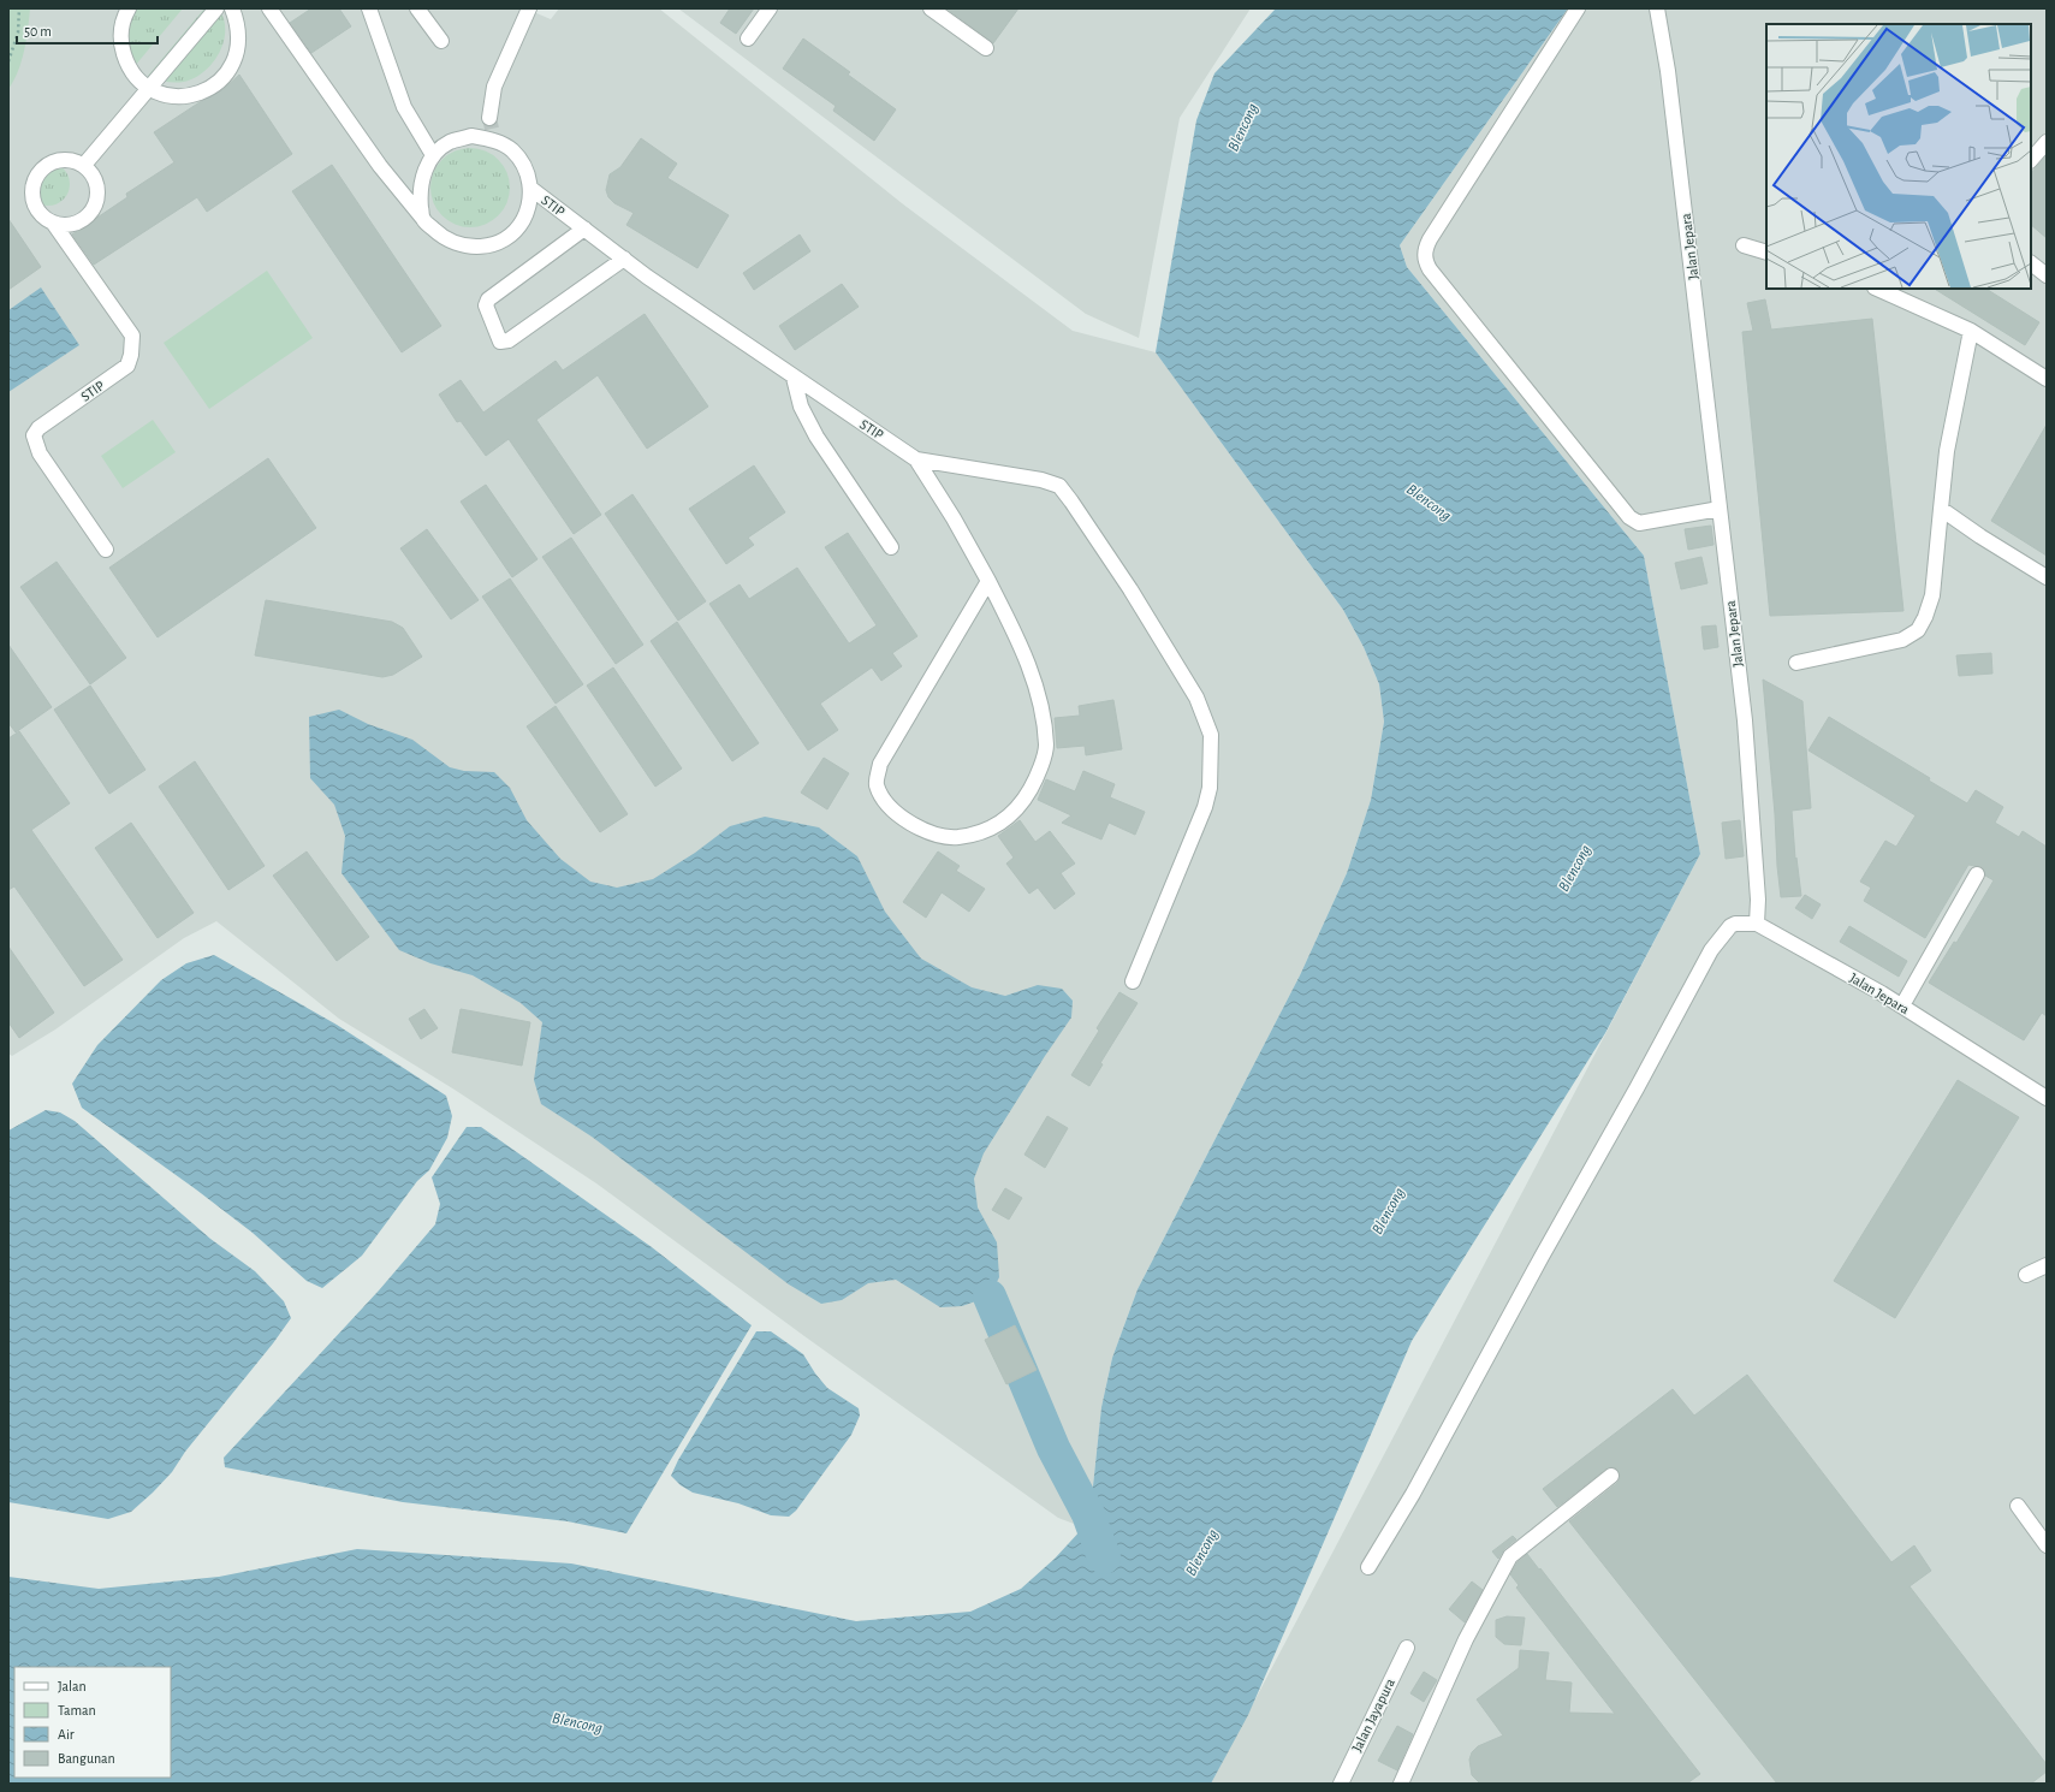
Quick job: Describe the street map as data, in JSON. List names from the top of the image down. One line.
{"streets":{"lane":["STIP","Jalan Jepara","Jalan Jayapura"]},"water":["Blencong"],"legend":["Jalan","Taman","Air","Bangunan"],"scale_bar":"50 m"}
